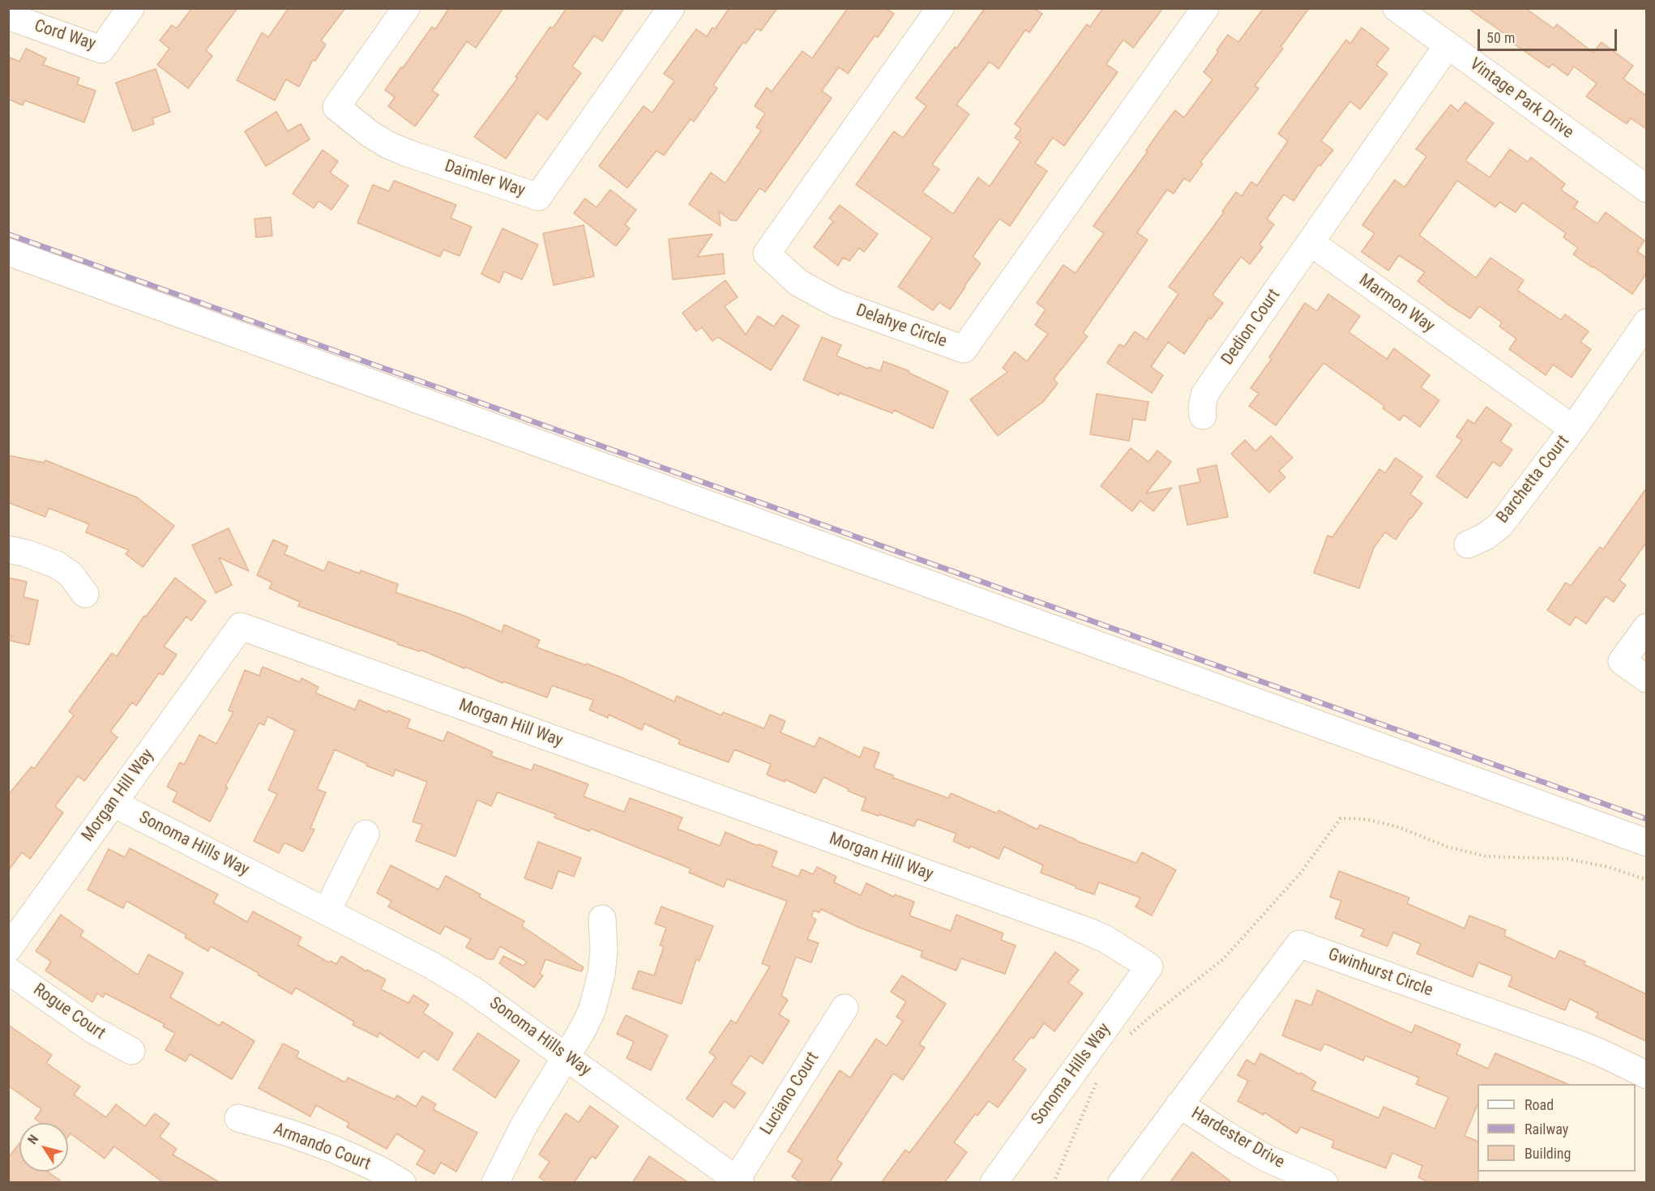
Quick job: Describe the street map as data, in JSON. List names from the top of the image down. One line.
{"streets":{"street":["Cord Way","Vintage Park Drive","Daimler Way","Marmon Way","Delahye Circle","Dedion Court","Barchetta Court","Morgan Hill Way","Sonoma Hills Way","Gwinhurst Circle","Rogue Court","Luciano Court","Hardester Drive","Armando Court"]},"crossings":[["Marmon Way","Dedion Court"],["Marmon Way","Barchetta Court"],["Morgan Hill Way","Sonoma Hills Way"],["Sonoma Hills Way","Luciano Court"],["Gwinhurst Circle","Hardester Drive"]],"legend":["Road","Railway","Building"],"scale_bar":"50 m","north":"top left"}
